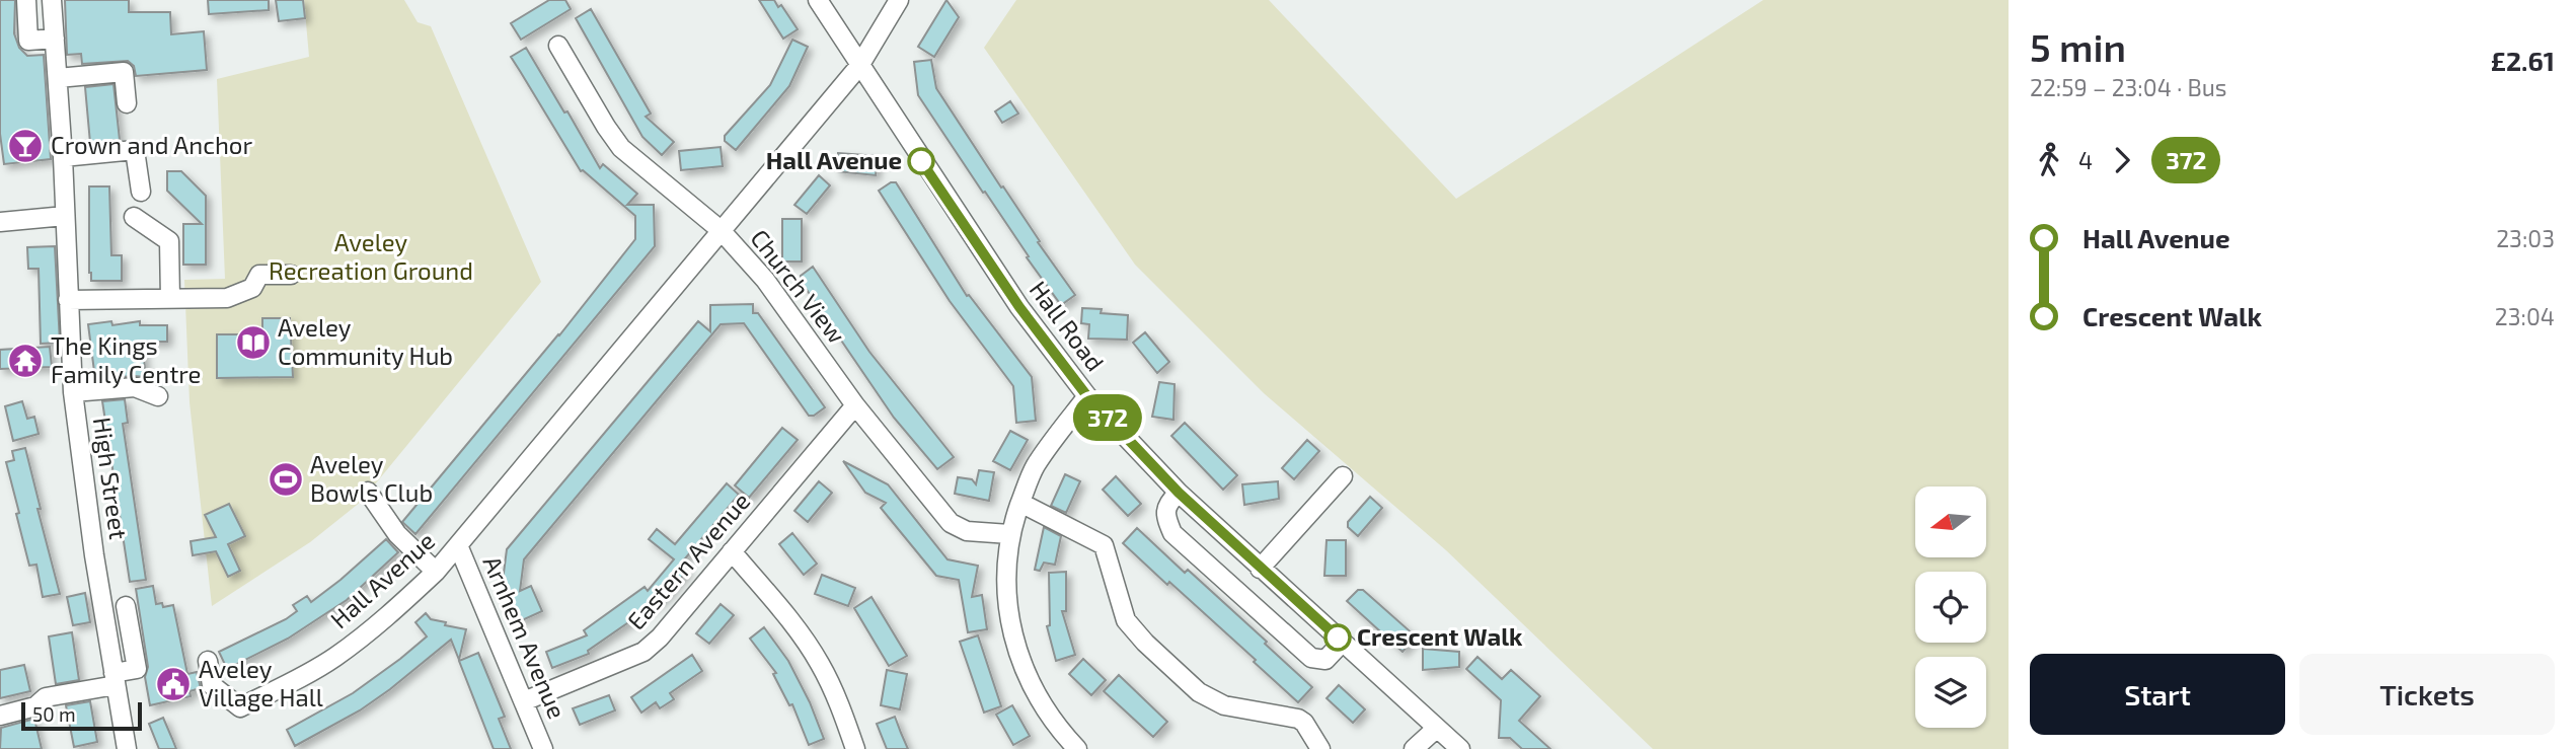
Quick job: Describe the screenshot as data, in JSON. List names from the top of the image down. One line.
{"streets":{"street":["Church View","Hall Road","High Street","Eastern Avenue","Hall Avenue","Arnhem Avenue"]},"crossings":[["Church View","Eastern Avenue"],["Church View","Hall Avenue"],["Hall Road","Hall Avenue"],["Eastern Avenue","Arnhem Avenue"],["Hall Avenue","Arnhem Avenue"]],"parks":["Aveley Recreation Ground"],"places":{"bar":["Crown and Anchor"],"other":["Hall Avenue","Crescent Walk"],"library":["Aveley Community Hub"],"temple":["The Kings Family Centre"],"sports":["Aveley Bowls Club"],"public building":["Aveley Village Hall"]},"lines":["bus line 372"],"scale_bar":"50 m","north":"left","page":{"on_map":"372","heading":["5 min","22:59 – 23:04 · Bus","£2.61"],"legs":["4","372"],"list":[{"name":"Hall Avenue","value":"23:03"},{"name":"Crescent Walk","value":"23:04"}],"buttons":["Start","Tickets"],"scale":"50 m"}}
